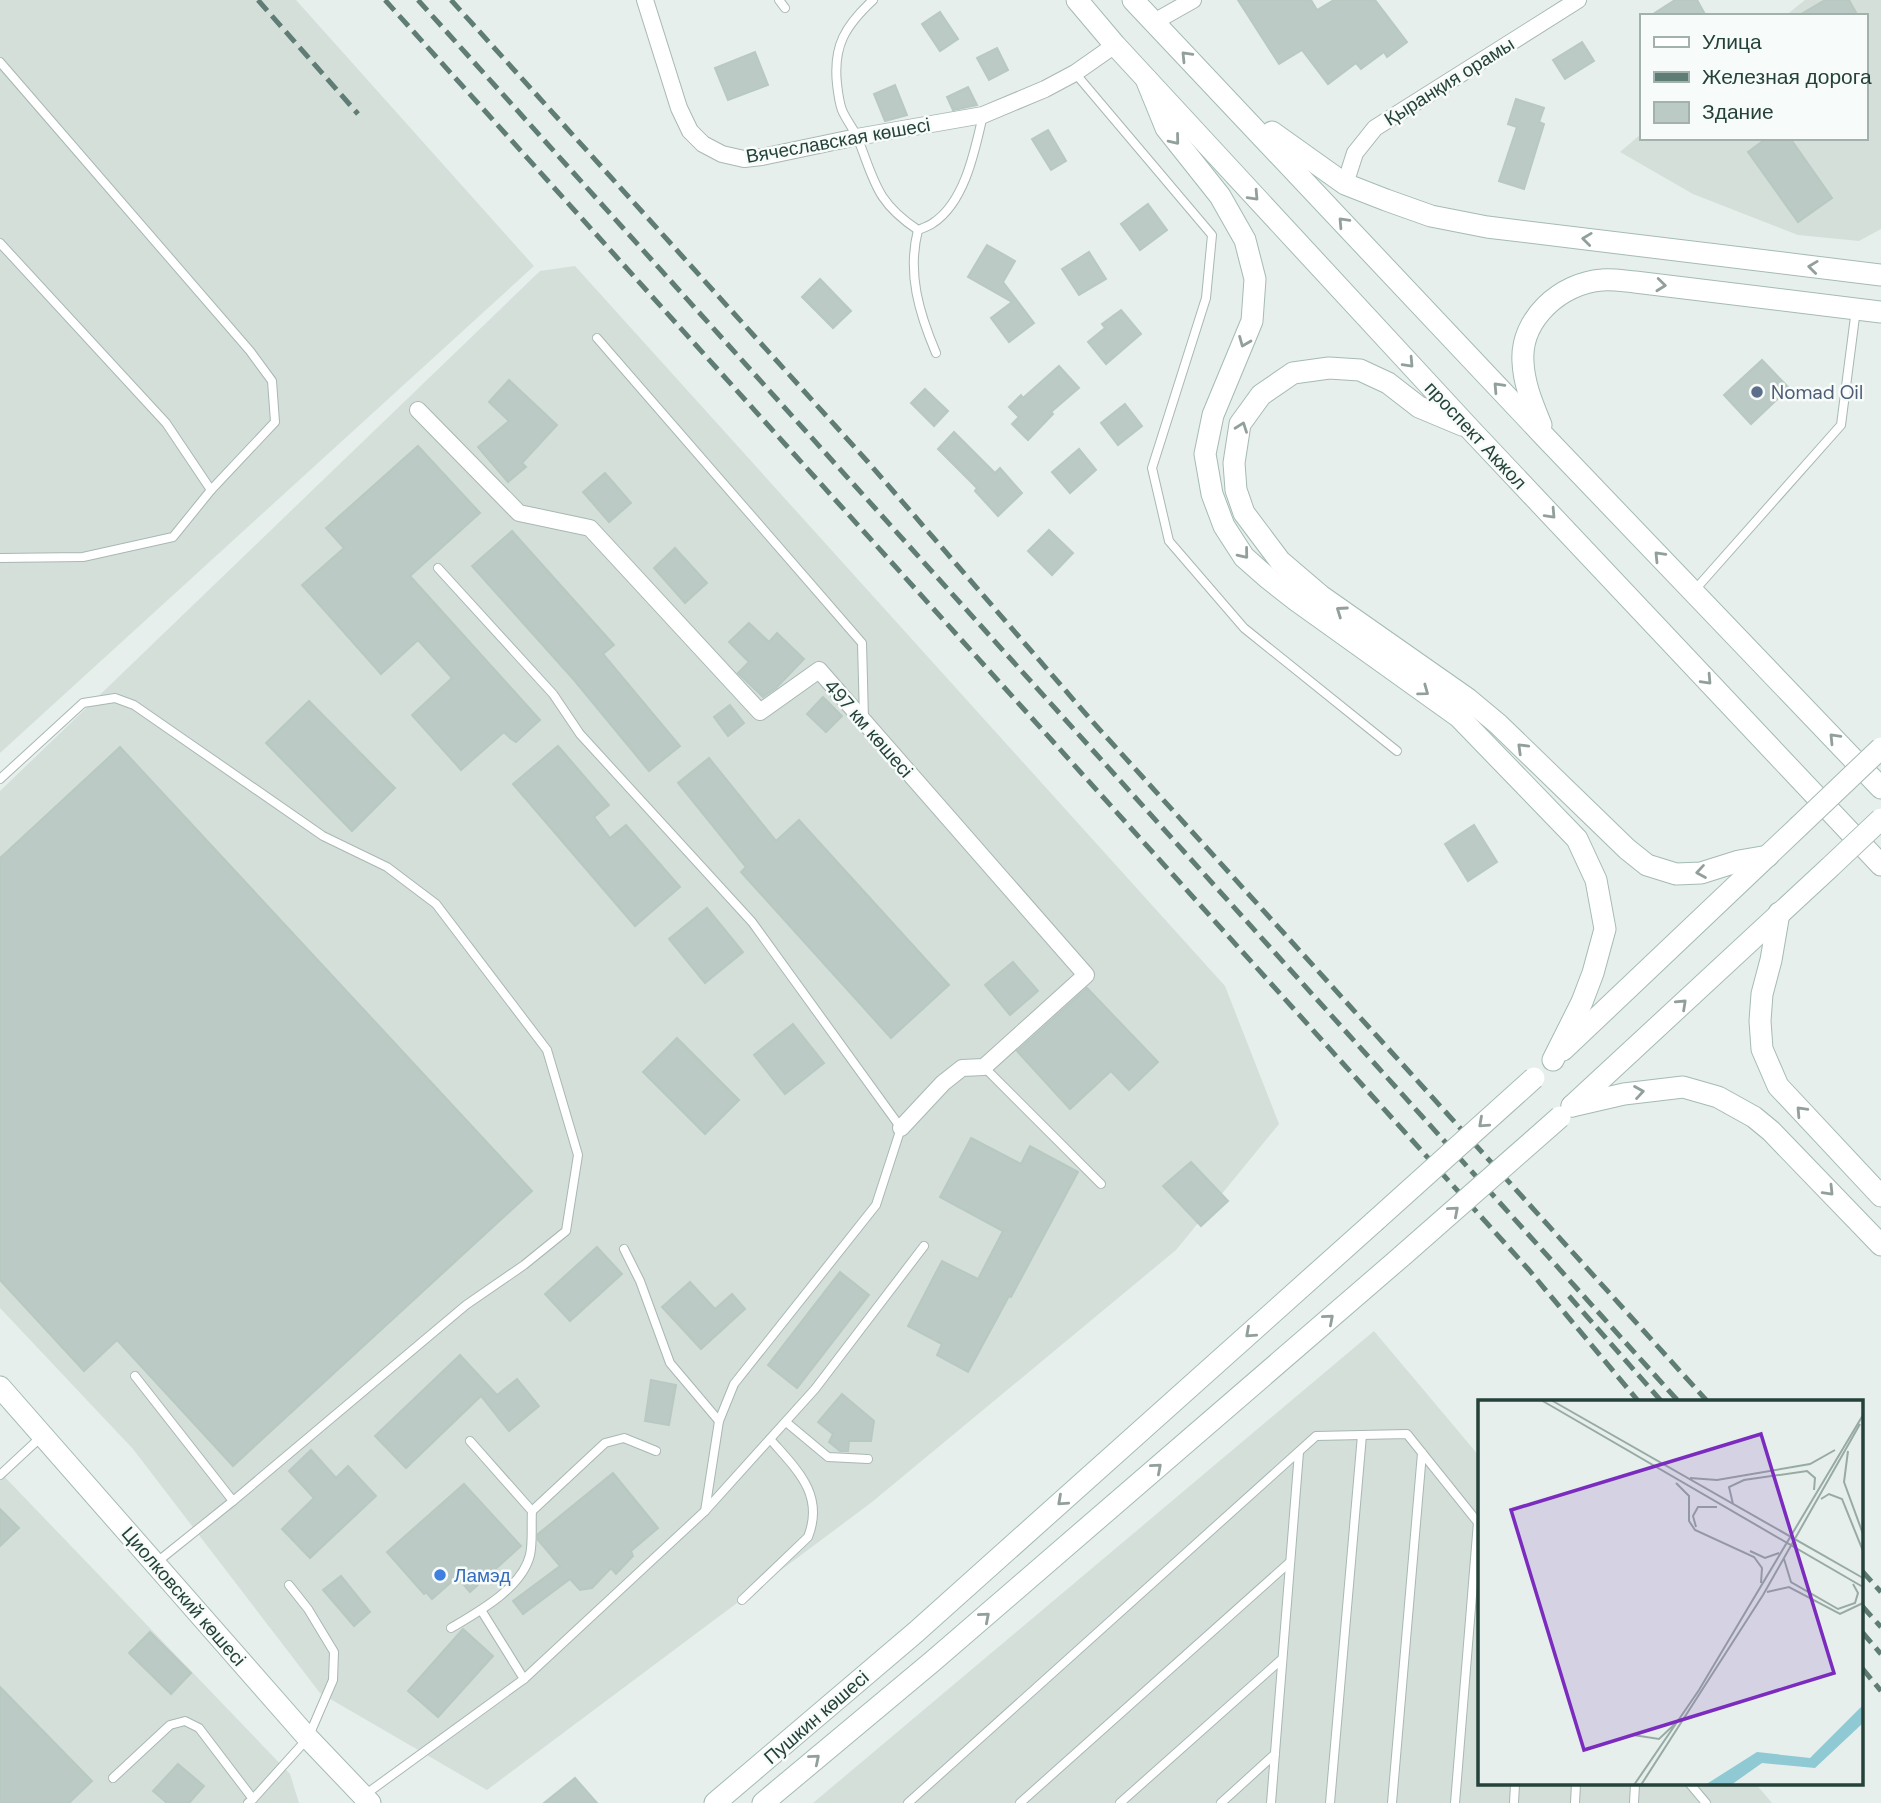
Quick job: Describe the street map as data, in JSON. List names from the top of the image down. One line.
{"streets":{"main road":["проспект Акжол","Циолковский көшесі","Пушкин көшесі"],"street":["Қыранқия орамы","Вячеславская көшесі","497 км көшесі"]},"crossings":[["Вячеславская көшесі","проспект Акжол"]],"places":["Nomad Oil","Ламэд"],"legend":["Улица","Железная дорога","Здание"]}
